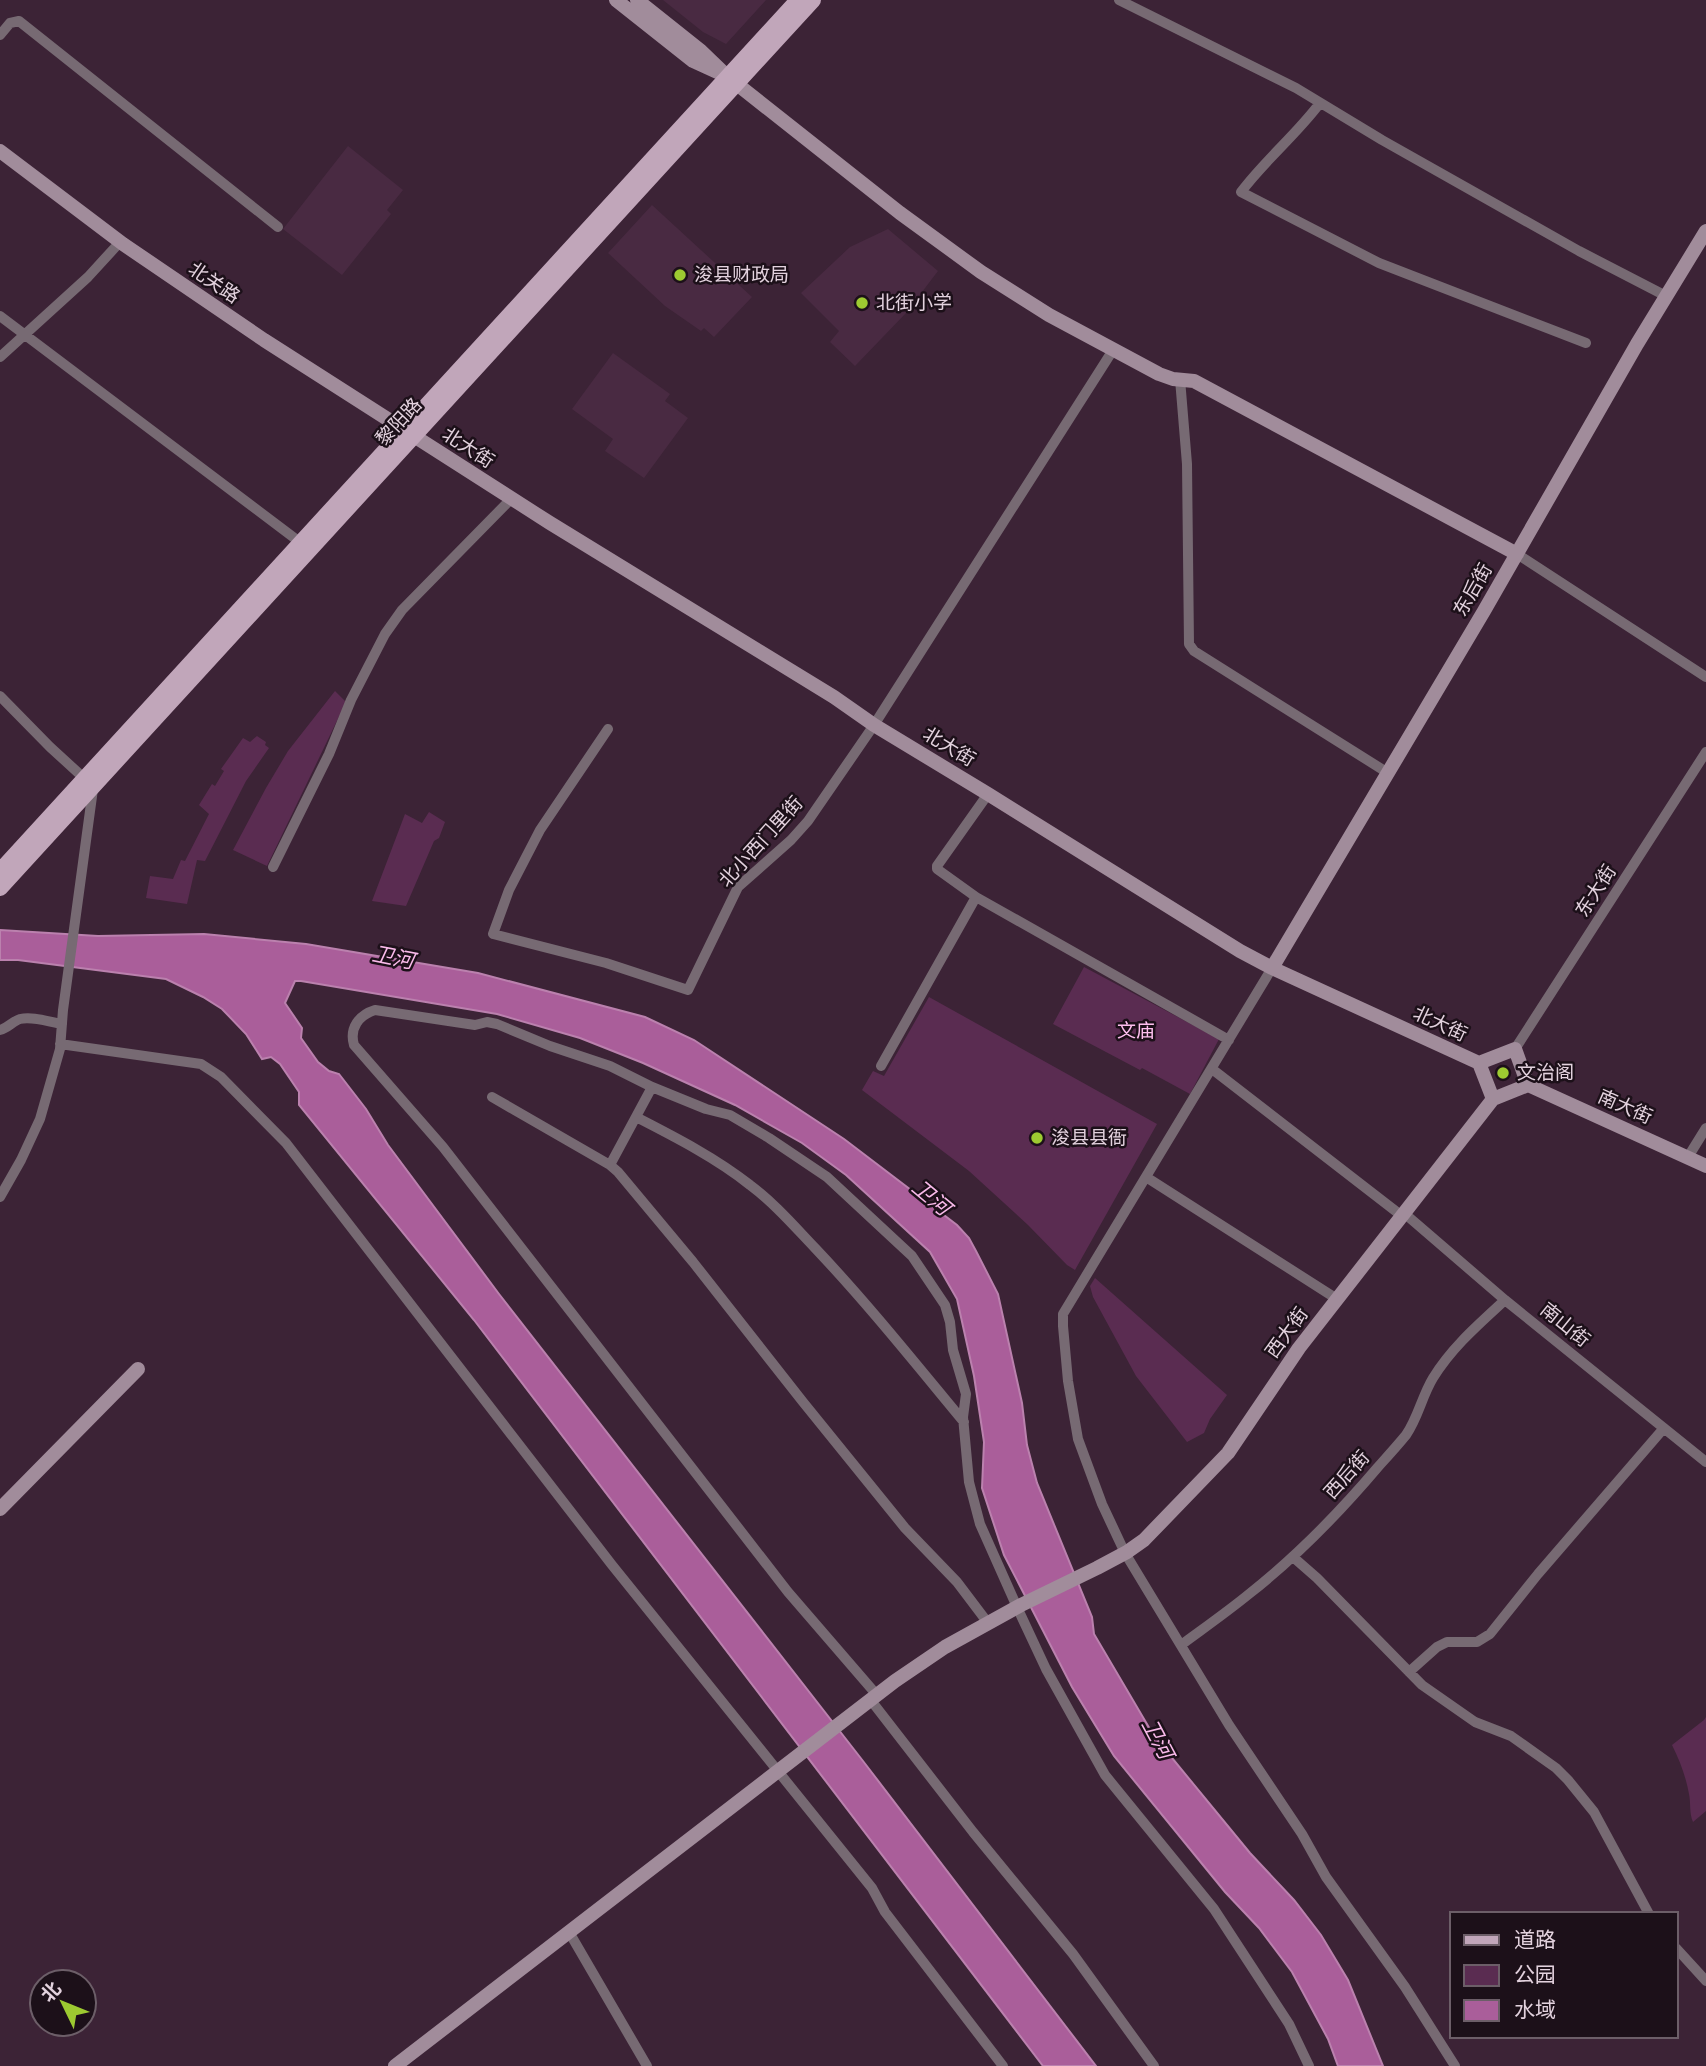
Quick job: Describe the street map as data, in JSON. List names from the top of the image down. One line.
{"streets":{"main road":["黎阳路"],"street":["北关路","北大街","东后街","北小西门里街","东大街","南大街","南山街","西大街","西后街"]},"crossings":[["北关路","黎阳路"],["北关路","北大街"],["黎阳路","北大街"],["北大街","东后街"],["北大街","北小西门里街"],["南山街","西大街"],["南山街","西后街"]],"water":["卫河"],"parks":["文庙"],"places":["浚县财政局","北街小学","文治阁","浚县县衙"],"legend":["道路","公园","水域"],"north":"top left"}
